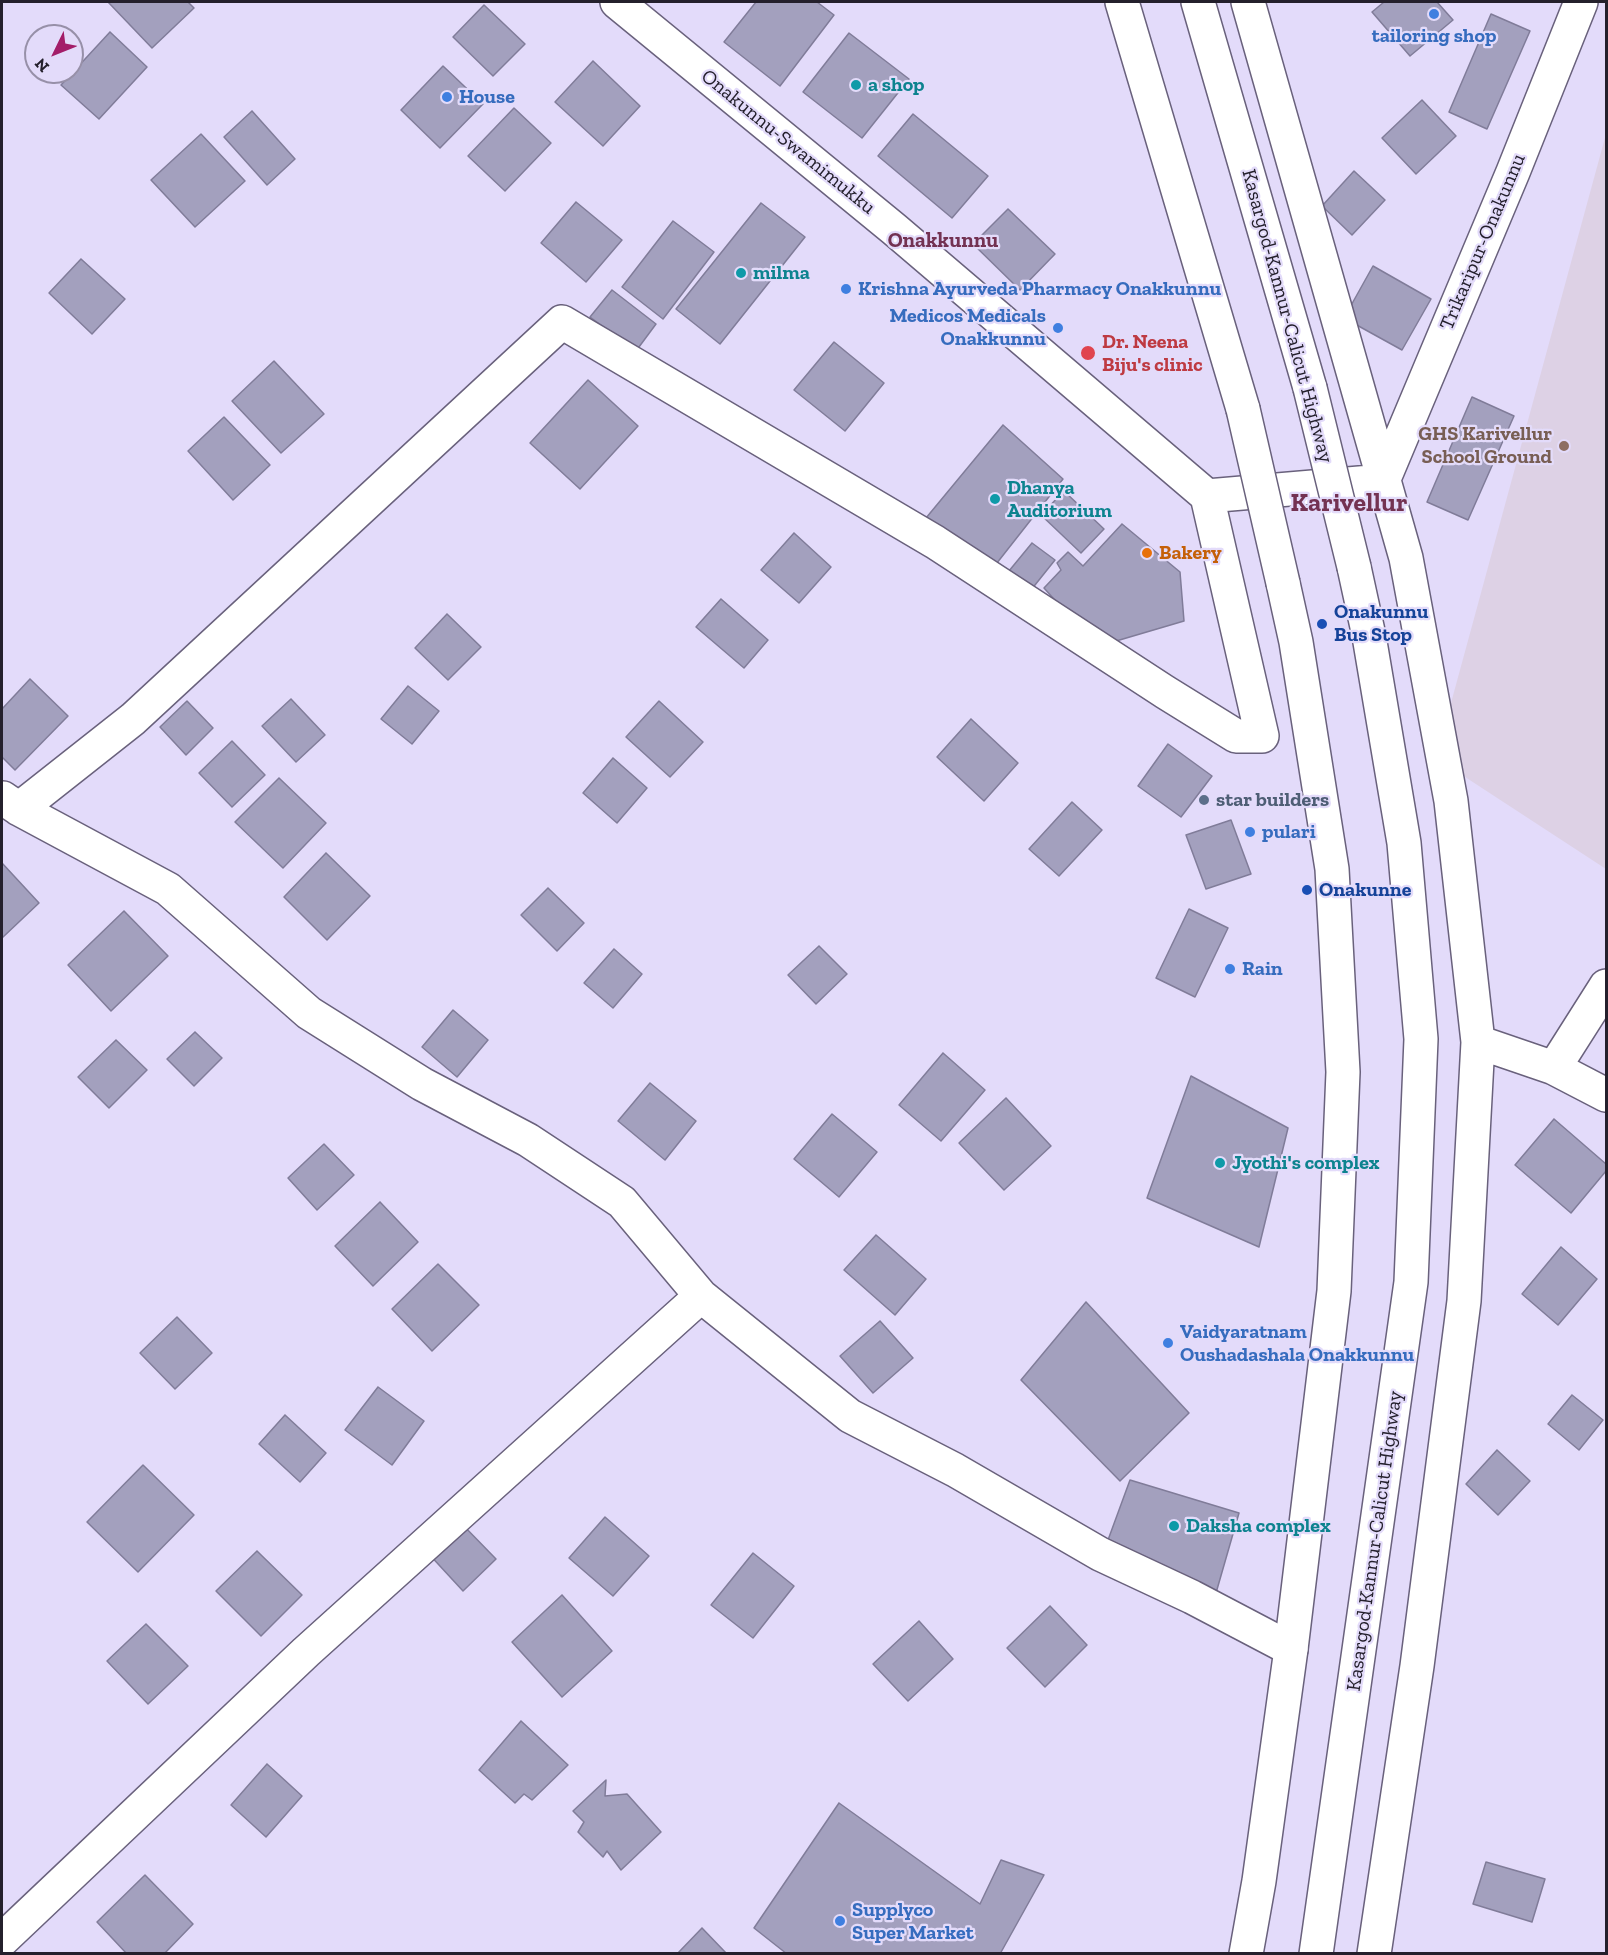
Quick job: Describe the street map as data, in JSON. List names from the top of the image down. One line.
{"streets":{"main road":["Onakunnu-Swamimukku","Trikaripur-Onakunnu","Kasargod-Kannur-Calicut Highway"]},"districts":["Onakkunnu","Karivellur"],"places":["tailoring shop","a shop","House","milma","Krishna Ayurveda Pharmacy Onakkunnu","Medicos Medicals Onakkunnu","Dr. Neena Biju's clinic","GHS Karivellur School Ground","Dhanya Auditorium","Bakery","Onakunnu Bus Stop","star builders","pulari","Onakunne","Rain","Jyothi's complex","Vaidyaratnam Oushadashala Onakkunnu","Daksha complex","Supplyco Super Market"],"north":"bottom left"}
